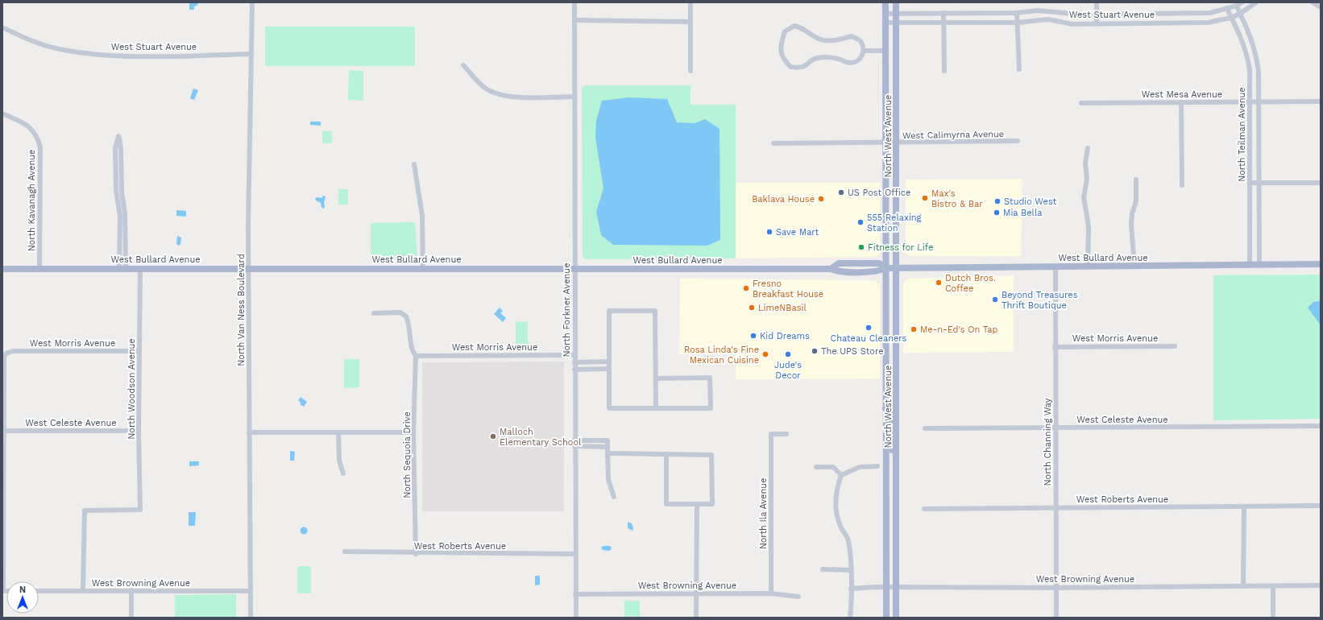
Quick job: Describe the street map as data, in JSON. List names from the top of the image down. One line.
{"streets":{"main road":["North West Avenue","West Bullard Avenue"],"street":["West Stuart Avenue","West Mesa Avenue","West Calimyrna Avenue","North Teilman Avenue","North Kavanagh Avenue","North Van Ness Boulevard","North Forkner Avenue","West Morris Avenue","North Woodson Avenue","West Celeste Avenue","North Channing Way","North Sequoia Drive","West Roberts Avenue","North Ila Avenue","West Browning Avenue"]},"crossings":[["West Stuart Avenue","North Teilman Avenue"],["West Stuart Avenue","North West Avenue"],["West Stuart Avenue","North Van Ness Boulevard"],["West Mesa Avenue","North Teilman Avenue"],["West Calimyrna Avenue","North West Avenue"],["North Teilman Avenue","West Bullard Avenue"],["North West Avenue","West Bullard Avenue"],["North West Avenue","West Browning Avenue"],["North Kavanagh Avenue","West Bullard Avenue"],["West Bullard Avenue","North Van Ness Boulevard"],["West Bullard Avenue","North Forkner Avenue"],["West Bullard Avenue","North Woodson Avenue"],["West Bullard Avenue","North Channing Way"],["North Van Ness Boulevard","West Browning Avenue"],["North Forkner Avenue","West Morris Avenue"],["North Forkner Avenue","West Roberts Avenue"],["North Forkner Avenue","West Browning Avenue"],["West Morris Avenue","North Woodson Avenue"],["West Morris Avenue","West Celeste Avenue"],["West Morris Avenue","North Channing Way"],["West Morris Avenue","North Sequoia Drive"],["North Woodson Avenue","West Celeste Avenue"],["North Woodson Avenue","West Browning Avenue"],["West Celeste Avenue","North Channing Way"],["North Channing Way","West Roberts Avenue"],["North Channing Way","West Browning Avenue"],["North Sequoia Drive","West Roberts Avenue"],["North Ila Avenue","West Browning Avenue"]],"places":["US Post Office","Max's Bistro & Bar","Baklava House","Studio West","Mia Bella","555 Relaxing Station","Save Mart","Fitness for Life","Dutch Bros. Coffee","Fresno Breakfast House","Beyond Treasures Thrift Boutique","LimeNBasil","Chateau Cleaners","Me-n-Ed's On Tap","Kid Dreams","The UPS Store","Rosa Linda's Fine Mexican Cuisine","Jude's Decor","Malloch Elementary School"],"north":"top"}
